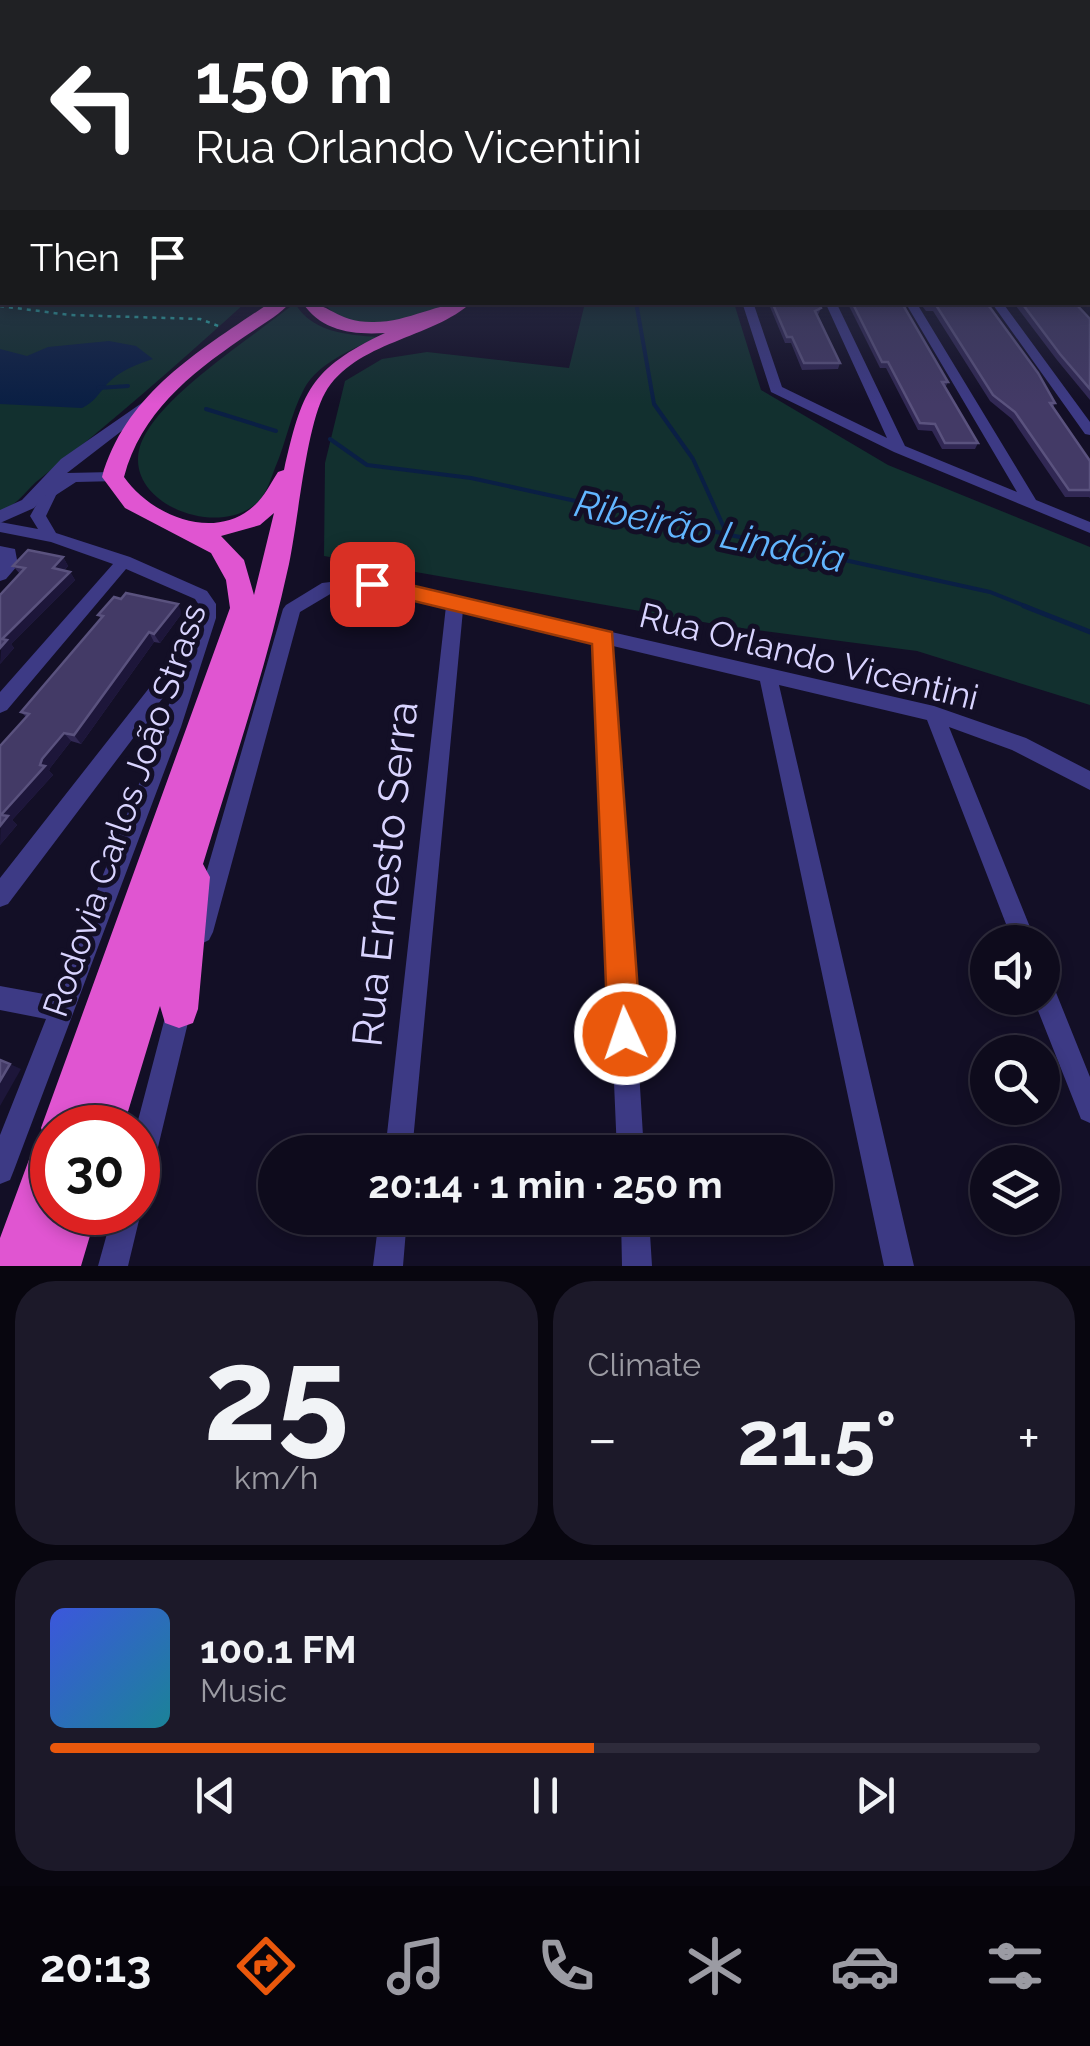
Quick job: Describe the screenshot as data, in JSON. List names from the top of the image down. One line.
{"streets":{"highway":["Rodovia Carlos João Strass"],"street":["Rua Orlando Vicentini","Rua Ernesto Serra"]},"crossings":[["Rua Orlando Vicentini","Rua Ernesto Serra"]],"water":["Ribeirão Lindóia"],"page":{"turn":["150 m","Rua Orlando Vicentini"],"then":"Then","limit":"30","trip":"20:14 · 1 min · 250 m","tile":[["25","km/h"],"Climate"],"heat":["−","21.5°","+"],"song":["100.1 FM","Music"],"tabs":"20:13"}}
